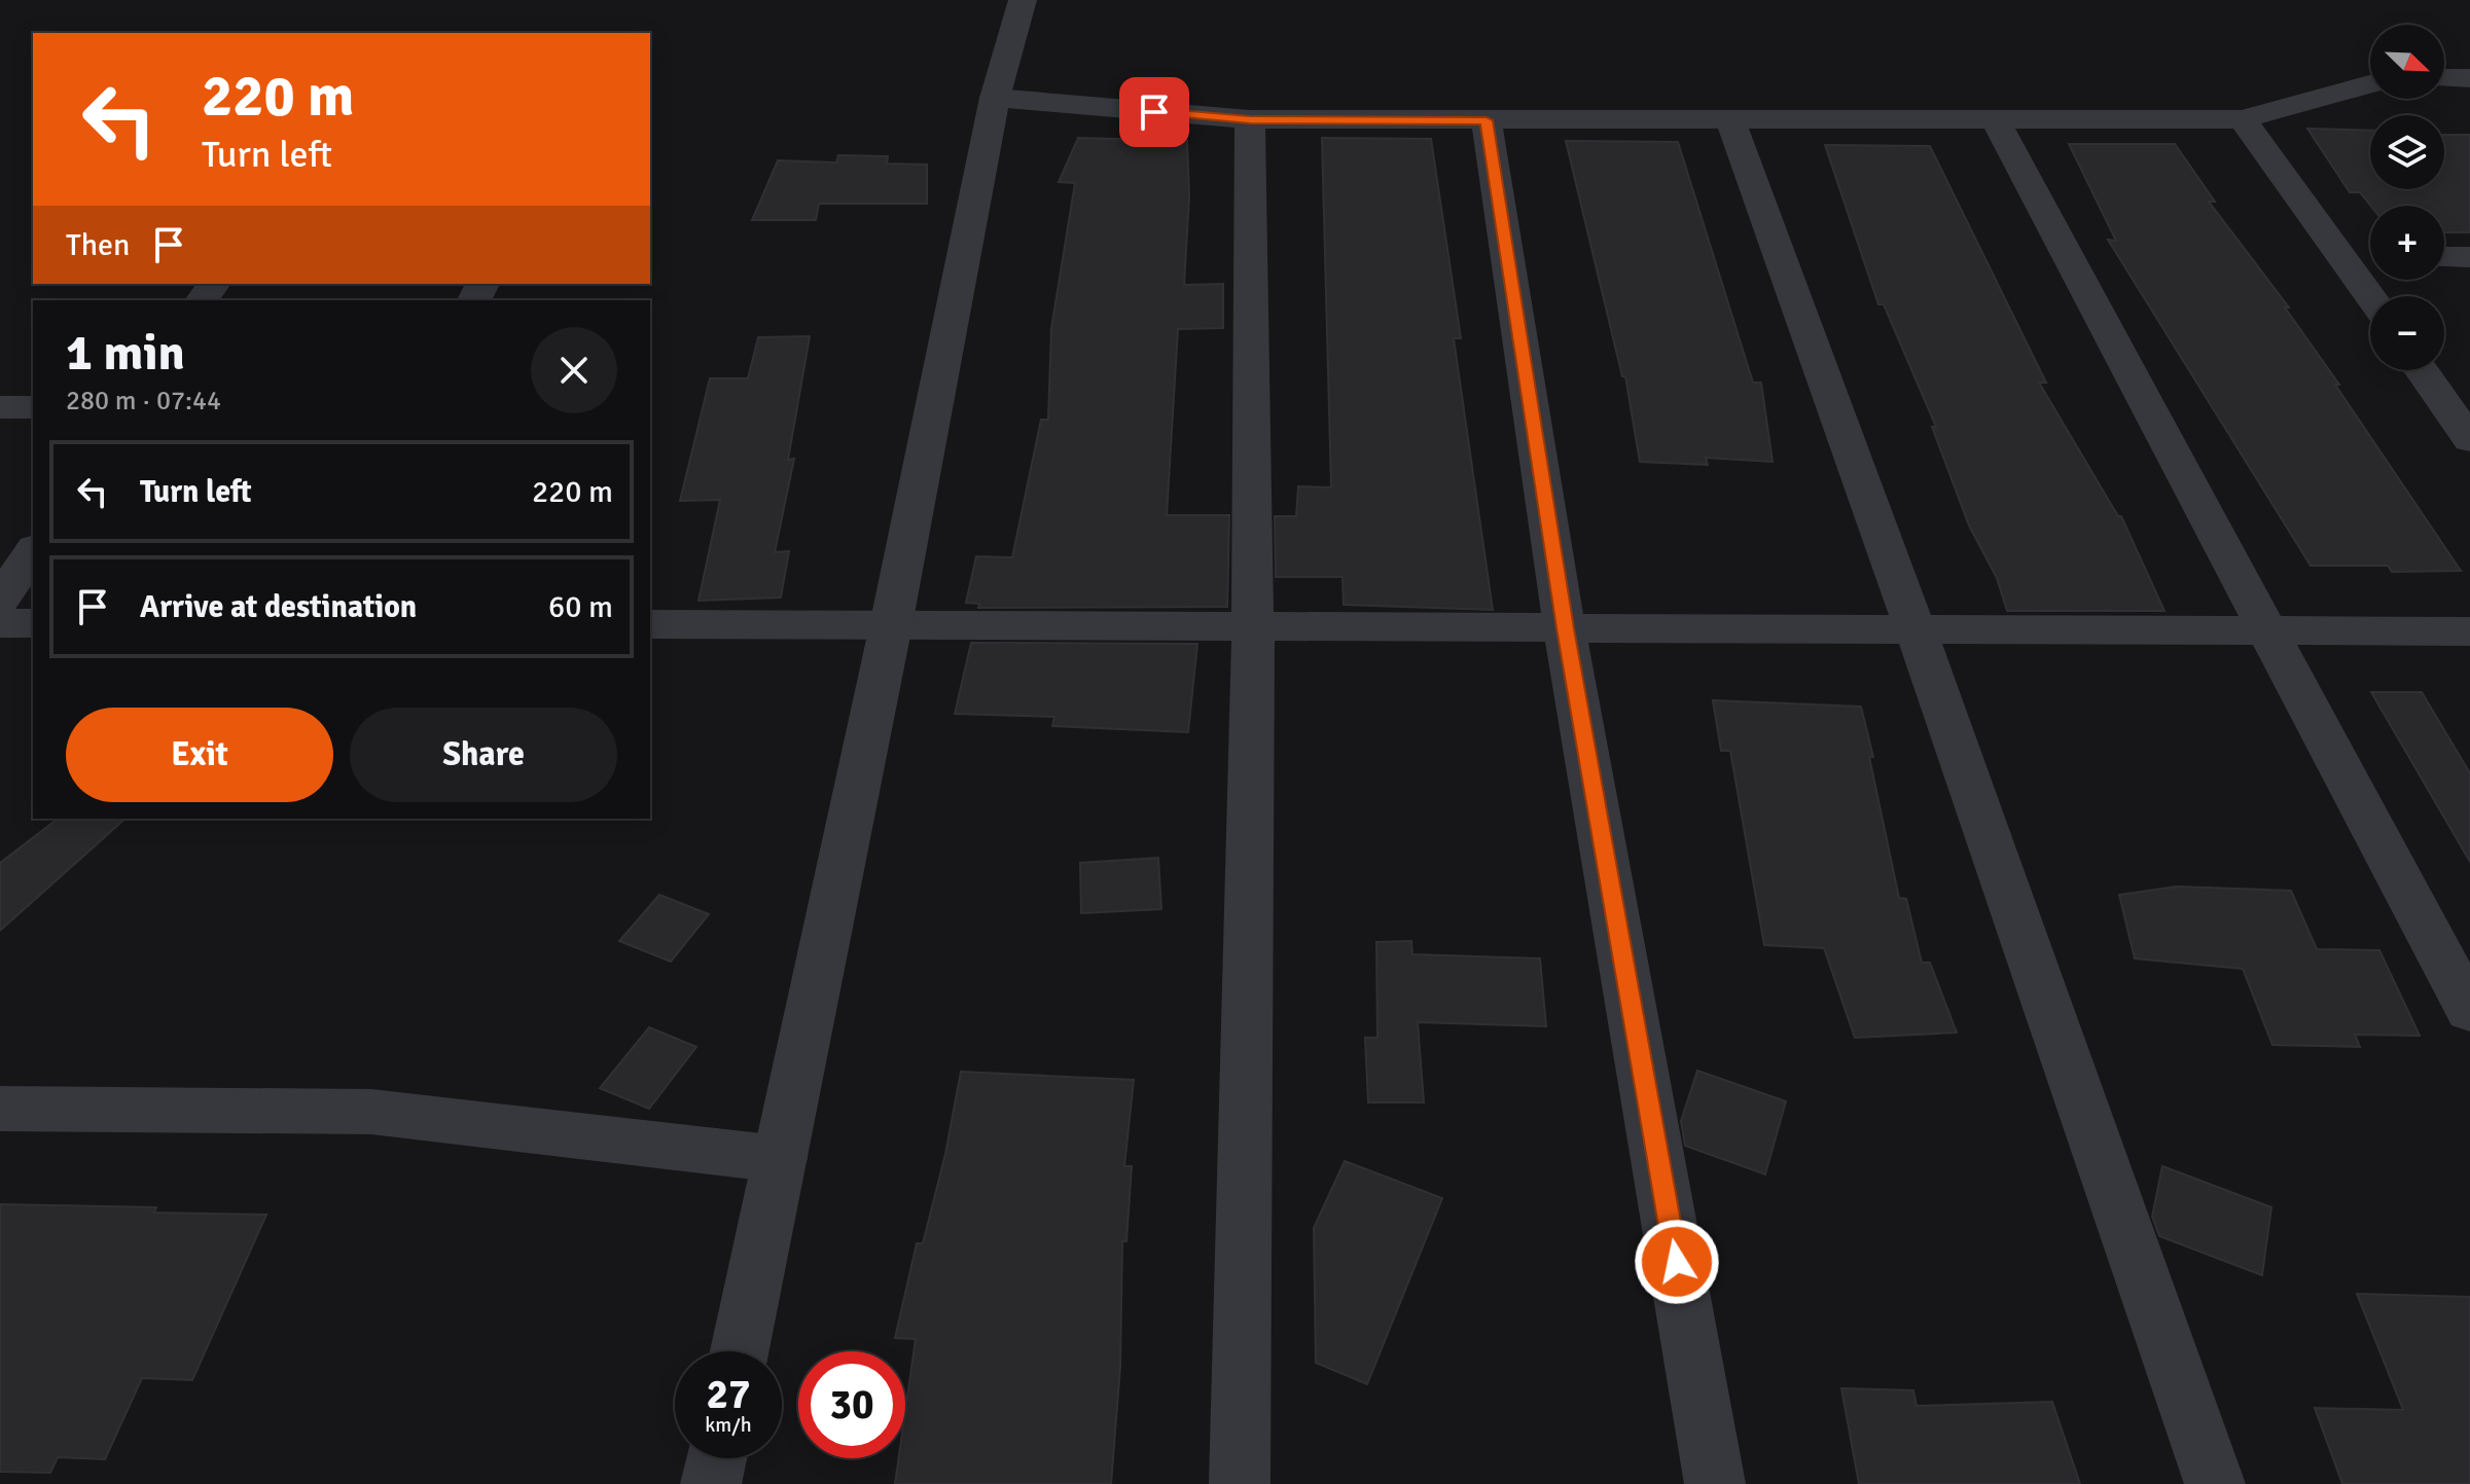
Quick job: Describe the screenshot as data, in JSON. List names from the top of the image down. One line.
{"north":"bottom right","page":{"map_buttons":["+","−"],"turn":["220 m","Turn left"],"then":"Then","heading":["1 min","280 m · 07:44"],"list":[{"name":"Turn left","value":"220 m"},{"name":"Arrive at destination","value":"60 m"}],"buttons":["Exit","Share"],"speed":"27 km/h","limit":"30"}}
